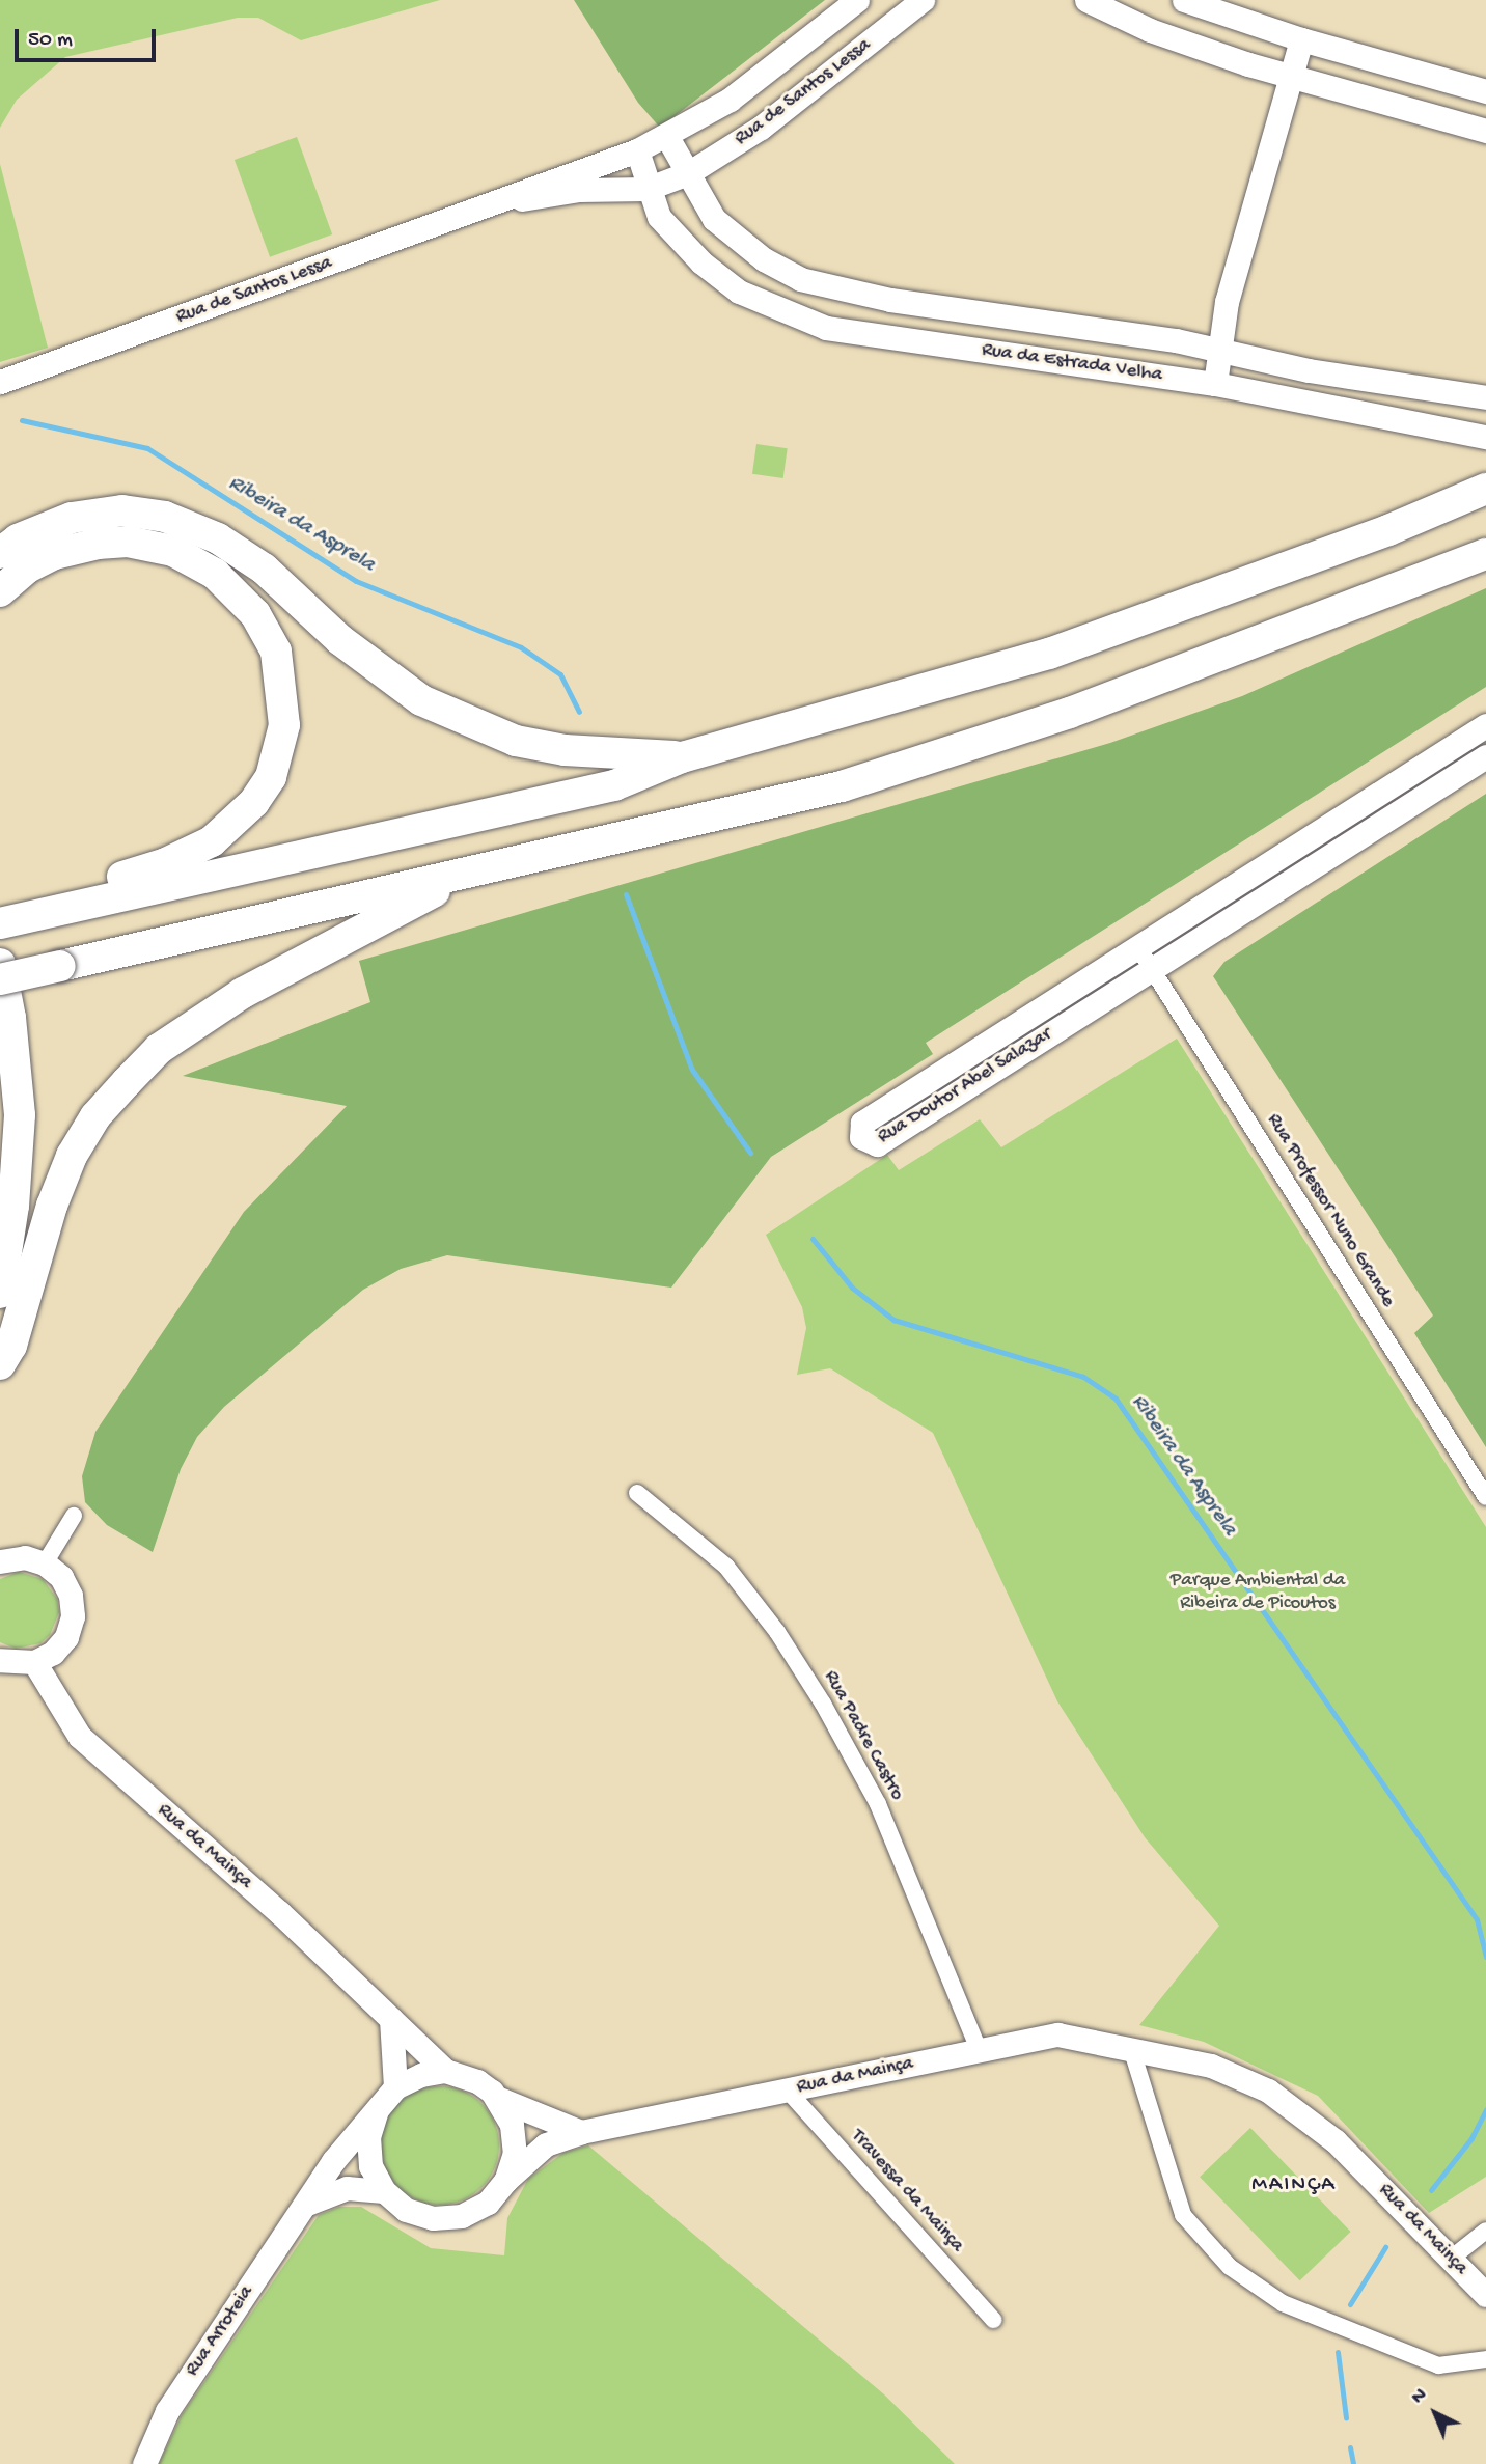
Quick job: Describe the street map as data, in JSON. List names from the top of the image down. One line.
{"streets":{"street":["Rua de Santos Lessa","Rua da Estrada Velha","Rua Doutor Abel Salazar","Rua Professor Nuno Grande","Rua Padre Castro","Rua da Mainça","Travessa da Mainça","Rua Arroteia"]},"crossings":[["Rua de Santos Lessa","Rua da Estrada Velha"],["Rua Doutor Abel Salazar","Rua Professor Nuno Grande"],["Rua Padre Castro","Rua da Mainça"],["Rua da Mainça","Travessa da Mainça"],["Rua da Mainça","Rua Arroteia"]],"districts":["MAINÇA"],"water":["Ribeira da Asprela"],"parks":["Parque Ambiental da Ribeira de Picoutos"],"scale_bar":"50 m","north":"top left"}
